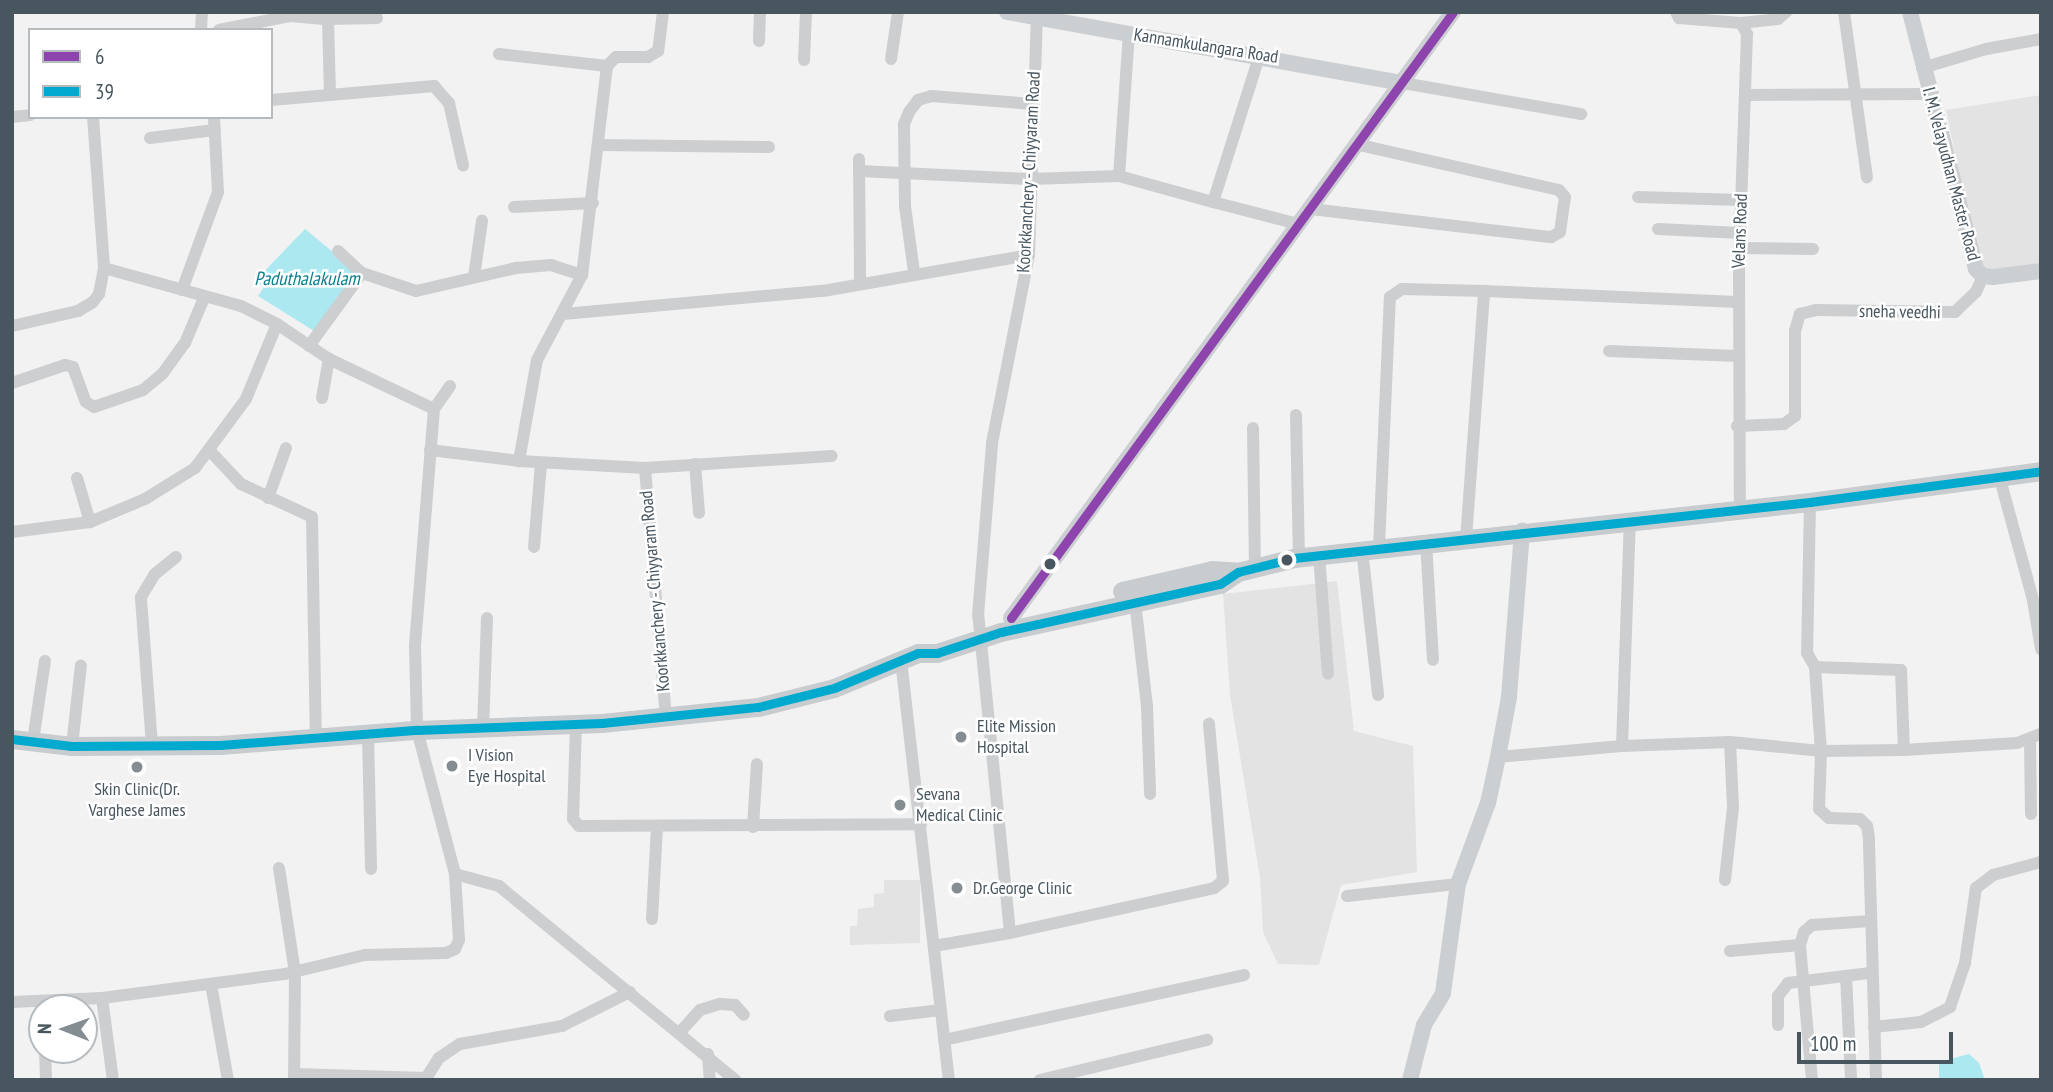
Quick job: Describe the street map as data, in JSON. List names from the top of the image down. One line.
{"streets":{"street":["Kannamkulangara Road","Koorkkanchery - Chiyyaram Road","I. M. Velayudhan Master Road","Velans Road","sneha veedhi"]},"crossings":[["Kannamkulangara Road","Koorkkanchery - Chiyyaram Road"],["I. M. Velayudhan Master Road","sneha veedhi"],["Velans Road","sneha veedhi"]],"water":["Paduthalakulam"],"places":["Elite Mission Hospital","I Vision Eye Hospital","Skin Clinic(Dr. Varghese James","Sevana Medical Clinic","Dr.George Clinic"],"lines":["transit line 6","transit line 39"],"legend":["6","39"],"scale_bar":"100 m","north":"left"}
